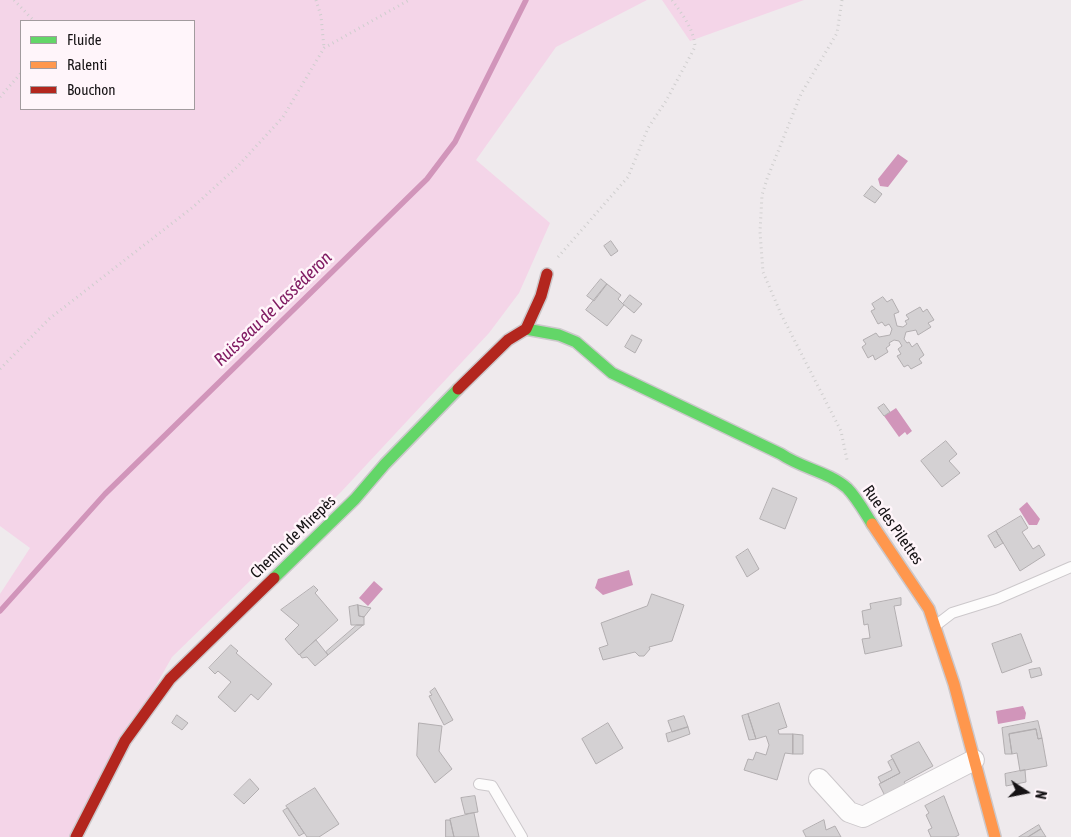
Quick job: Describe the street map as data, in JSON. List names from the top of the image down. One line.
{"streets":{"street":["Rue des Pilettes","Chemin de Mirepès"]},"crossings":[["Rue des Pilettes","Chemin de Mirepès"]],"water":["Ruisseau de Lasséderon"],"legend":["Fluide","Ralenti","Bouchon"],"north":"right"}
